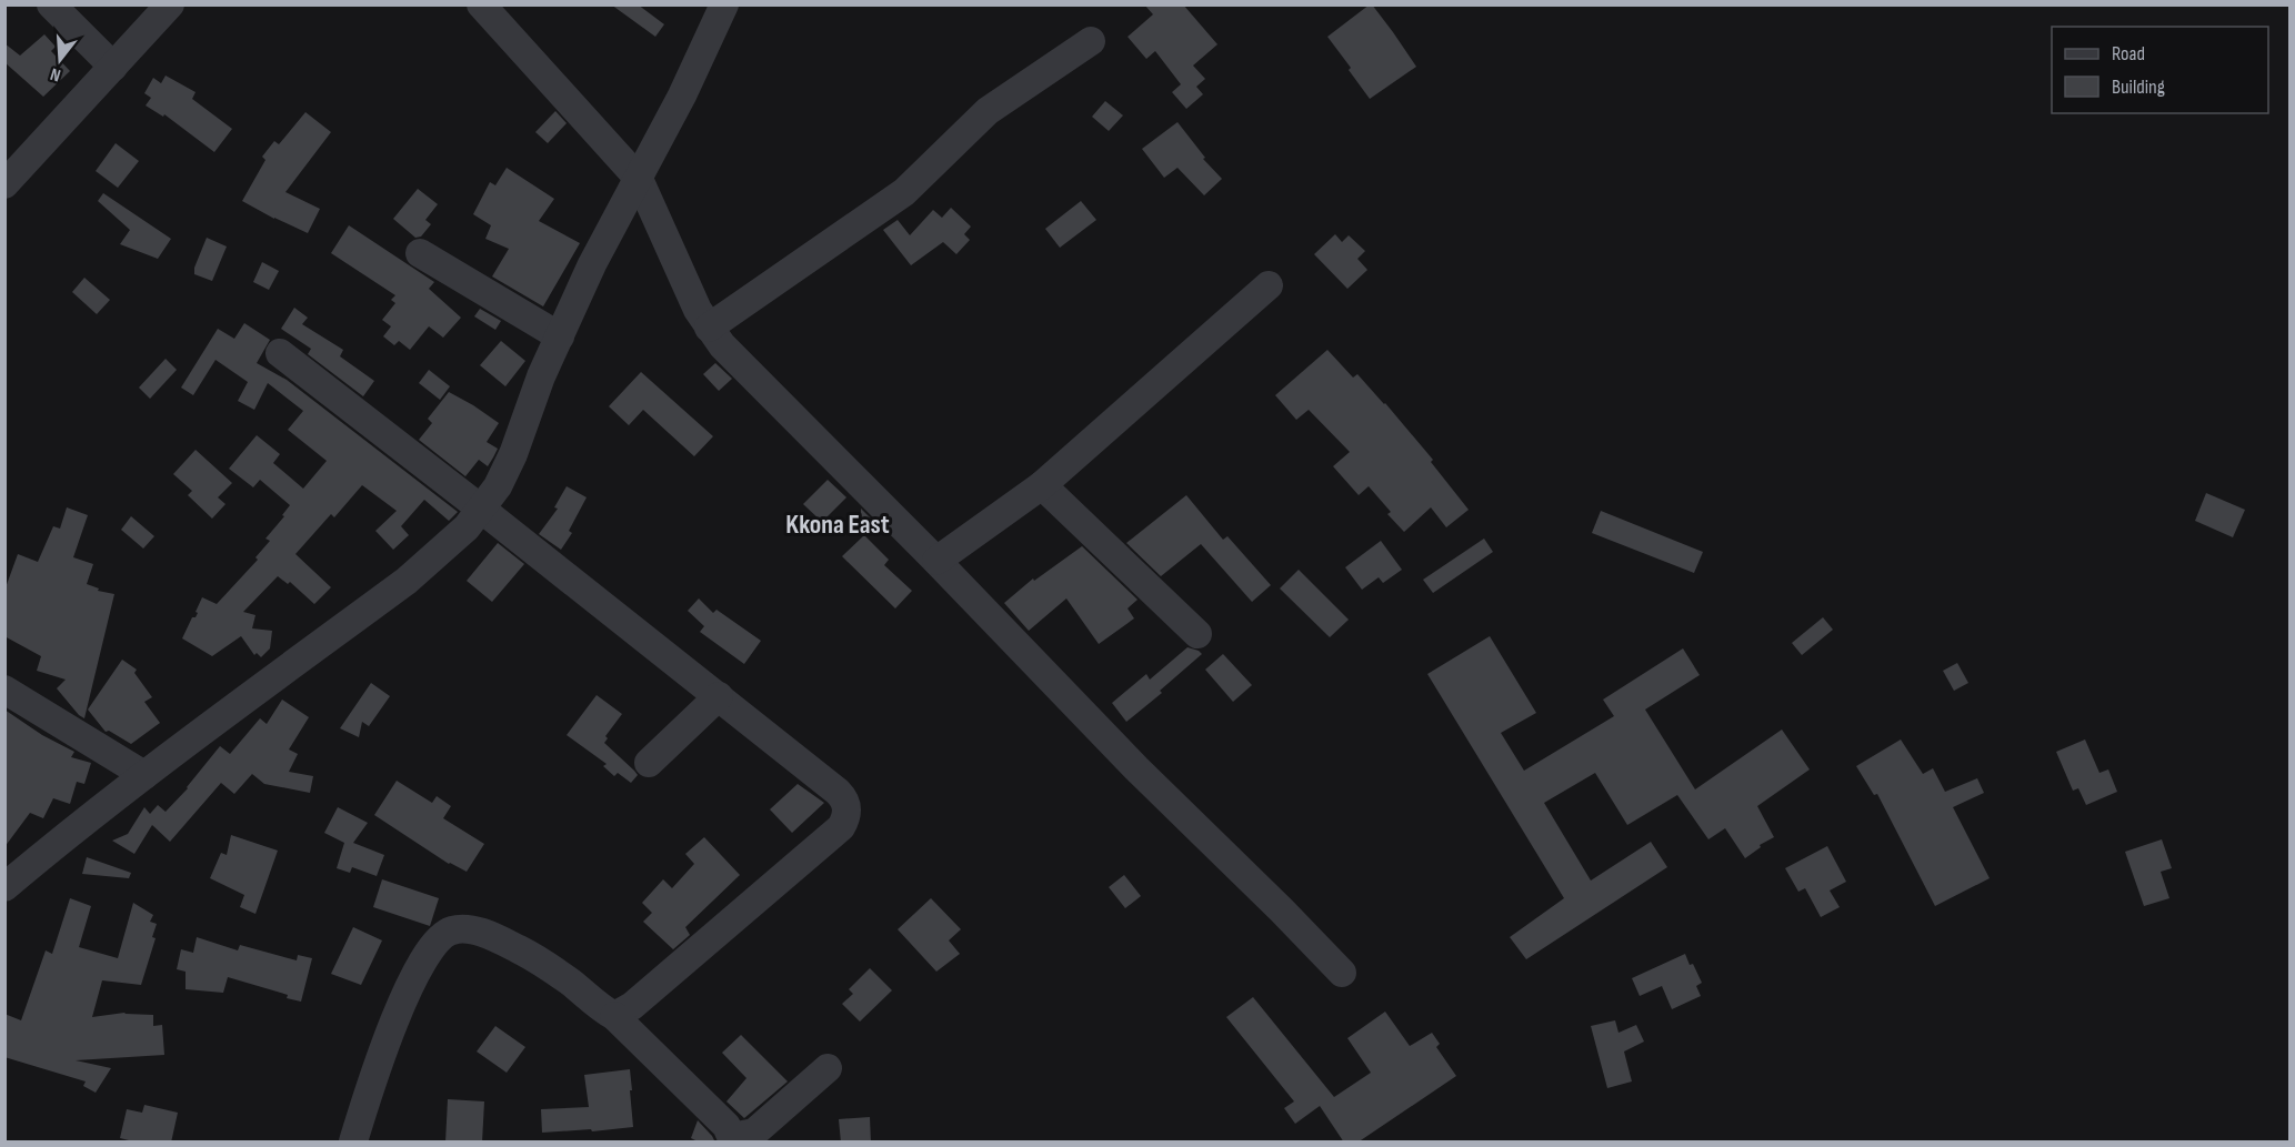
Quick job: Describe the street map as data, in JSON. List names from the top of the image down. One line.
{"districts":["Kkona East"],"legend":["Road","Building"],"north":"bottom"}
